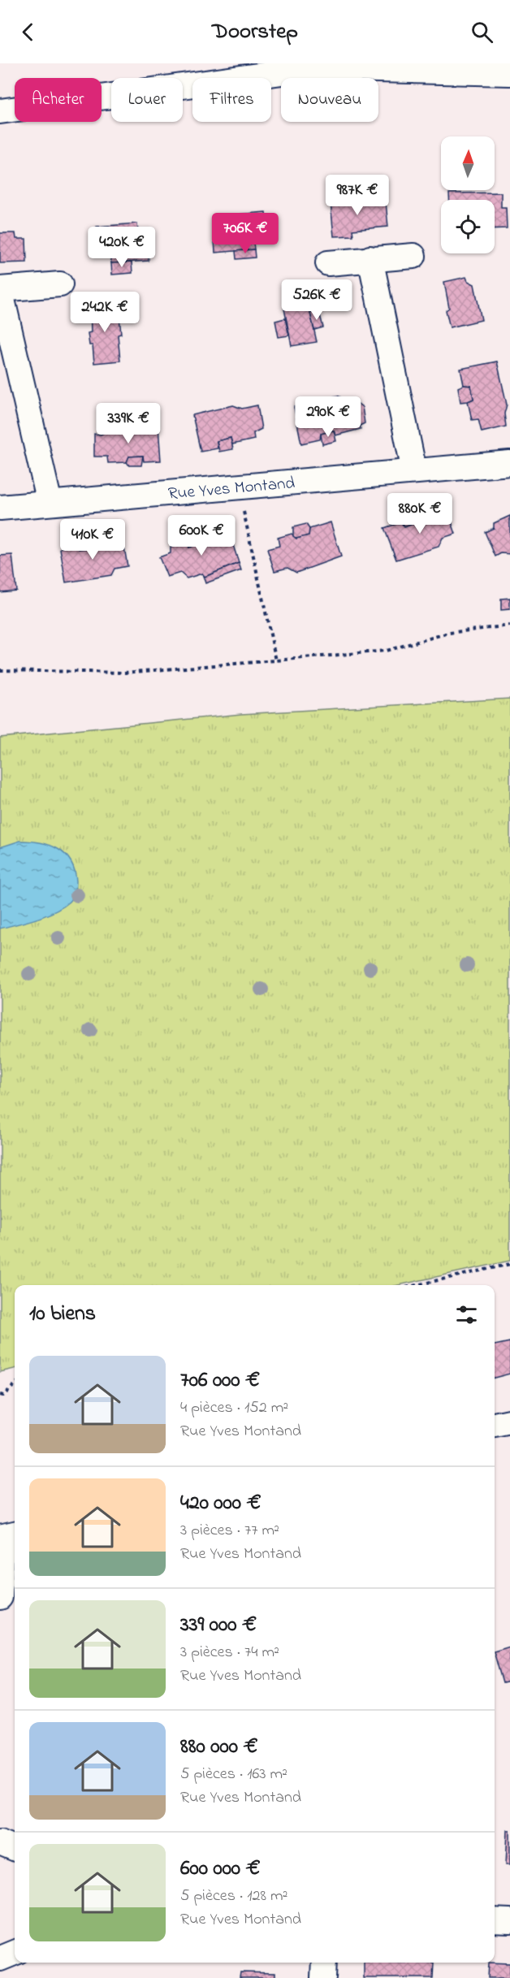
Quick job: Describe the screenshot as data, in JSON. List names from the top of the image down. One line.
{"streets":{"street":["Rue Yves Montand"]},"north":"top","page":{"header":"Doorstep","chip":["Acheter","Louer","Filtres","Nouveau"],"price":["987K €","706K €","420K €","526K €","242K €","290K €","339K €","880K €","600K €","410K €"],"heading":"10 biens","list":[{"name":"706 000 €","note":"4 pièces · 152 m² · Rue Yves Montand"},{"name":"420 000 €","note":"3 pièces · 77 m² · Rue Yves Montand"},{"name":"339 000 €","note":"3 pièces · 74 m² · Rue Yves Montand"},{"name":"880 000 €","note":"5 pièces · 163 m² · Rue Yves Montand"},{"name":"600 000 €","note":"5 pièces · 128 m² · Rue Yves Montand"}]}}
